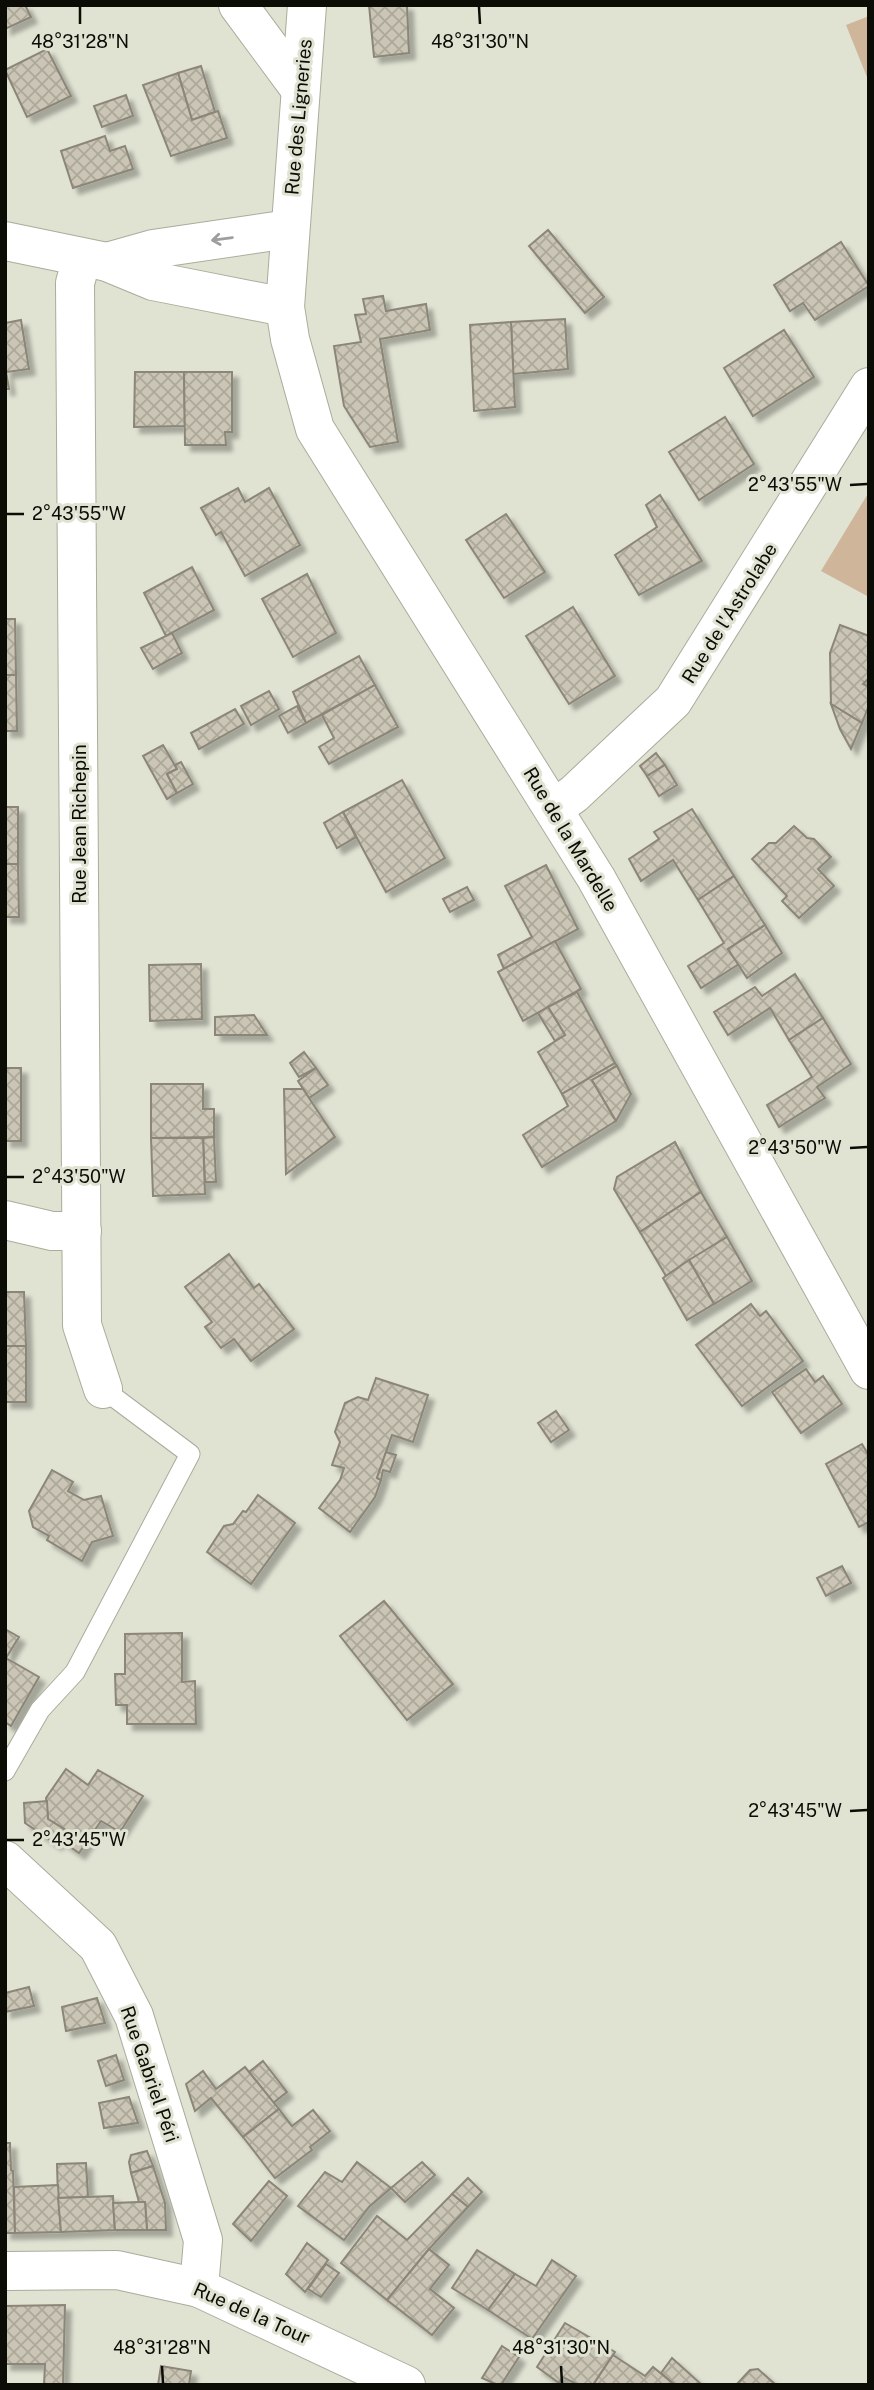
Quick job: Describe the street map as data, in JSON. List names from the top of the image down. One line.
{"streets":{"street":["Rue des Ligneries","Rue de l'Astrolabe","Rue Jean Richepin","Rue de la Mardelle","Rue Gabriel Péri","Rue de la Tour"]},"crossings":[["Rue des Ligneries","Rue de la Mardelle"],["Rue de l'Astrolabe","Rue de la Mardelle"],["Rue Gabriel Péri","Rue de la Tour"]],"coordinates":["48°31'28\"N","48°31'30\"N","2°43'55\"W","2°43'50\"W","2°43'45\"W"]}
